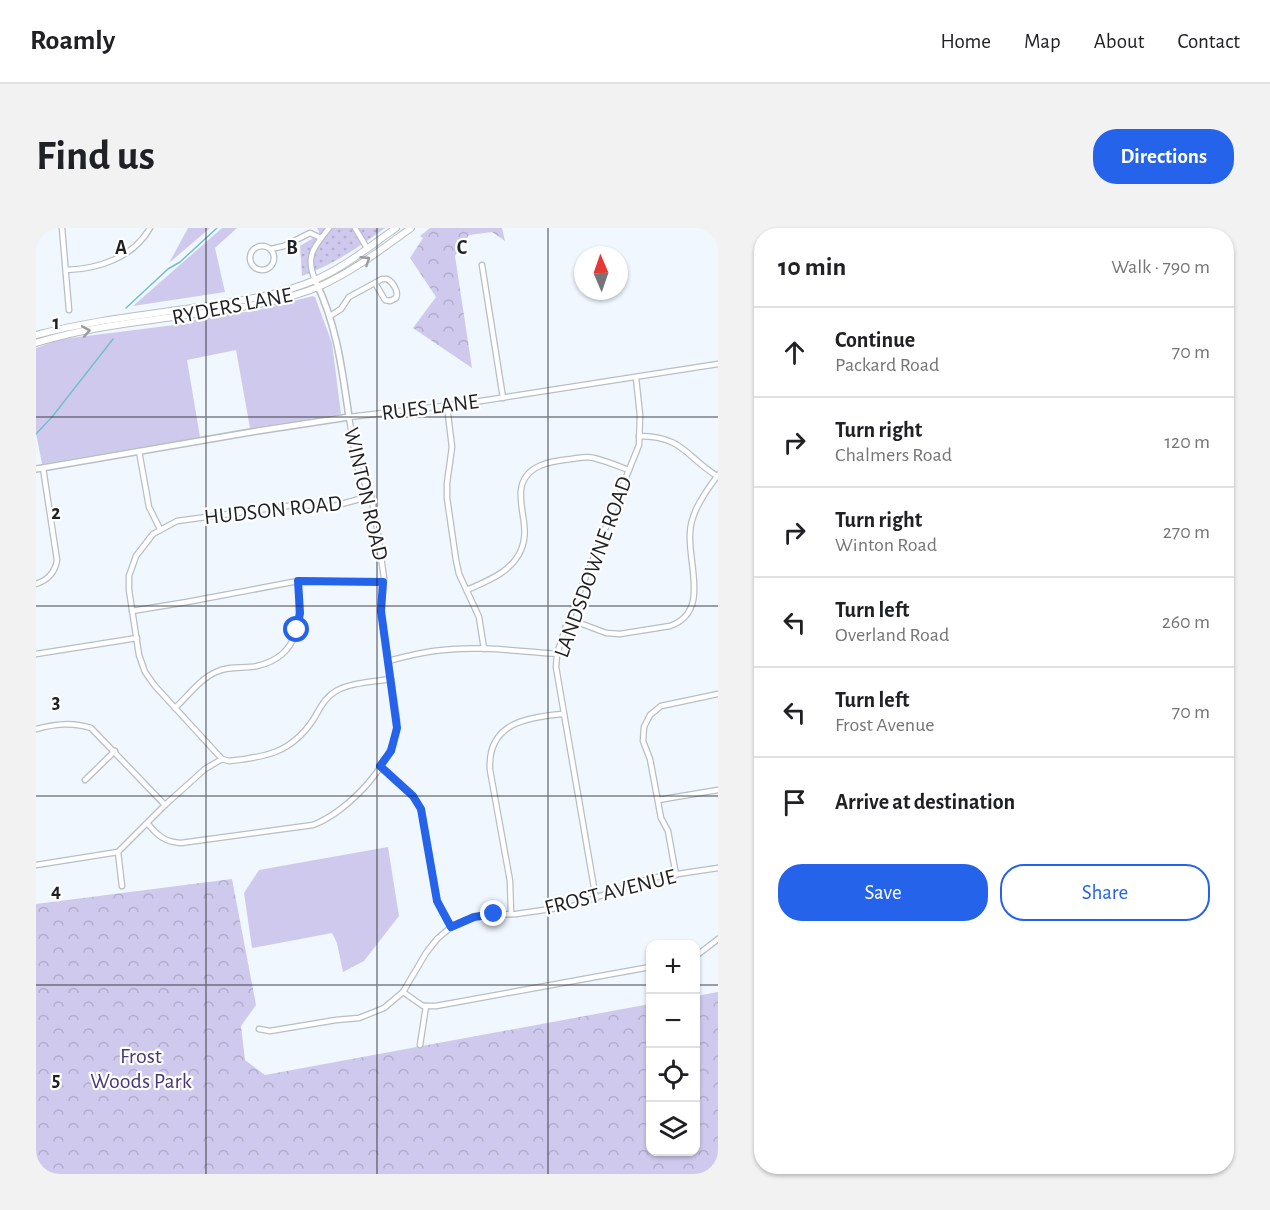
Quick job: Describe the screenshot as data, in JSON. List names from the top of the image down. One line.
{"streets":{"main road":["RYDERS LANE"],"street":["RUES LANE","WINTON ROAD","HUDSON ROAD","LANDSDOWNE ROAD","FROST AVENUE"]},"crossings":[["RYDERS LANE","WINTON ROAD"],["RUES LANE","WINTON ROAD"],["RUES LANE","LANDSDOWNE ROAD"],["WINTON ROAD","HUDSON ROAD"],["LANDSDOWNE ROAD","FROST AVENUE"]],"parks":["Frost Woods Park"],"north":"top","page":{"header":"Roamly","nav":["Home","Map","About","Contact"],"buttons":["Directions",["Save","Share"]],"title":"Find us","heading":["10 min","Walk · 790 m"],"list":[["Continue","Packard Road","70 m"],["Turn right","Chalmers Road","120 m"],["Turn right","Winton Road","270 m"],["Turn left","Overland Road","260 m"],["Turn left","Frost Avenue","70 m"],"Arrive at destination"],"map_buttons":["+","−"]},"grid":{"columns":["A","B","C"],"rows":["1","2","3","4","5"]}}
